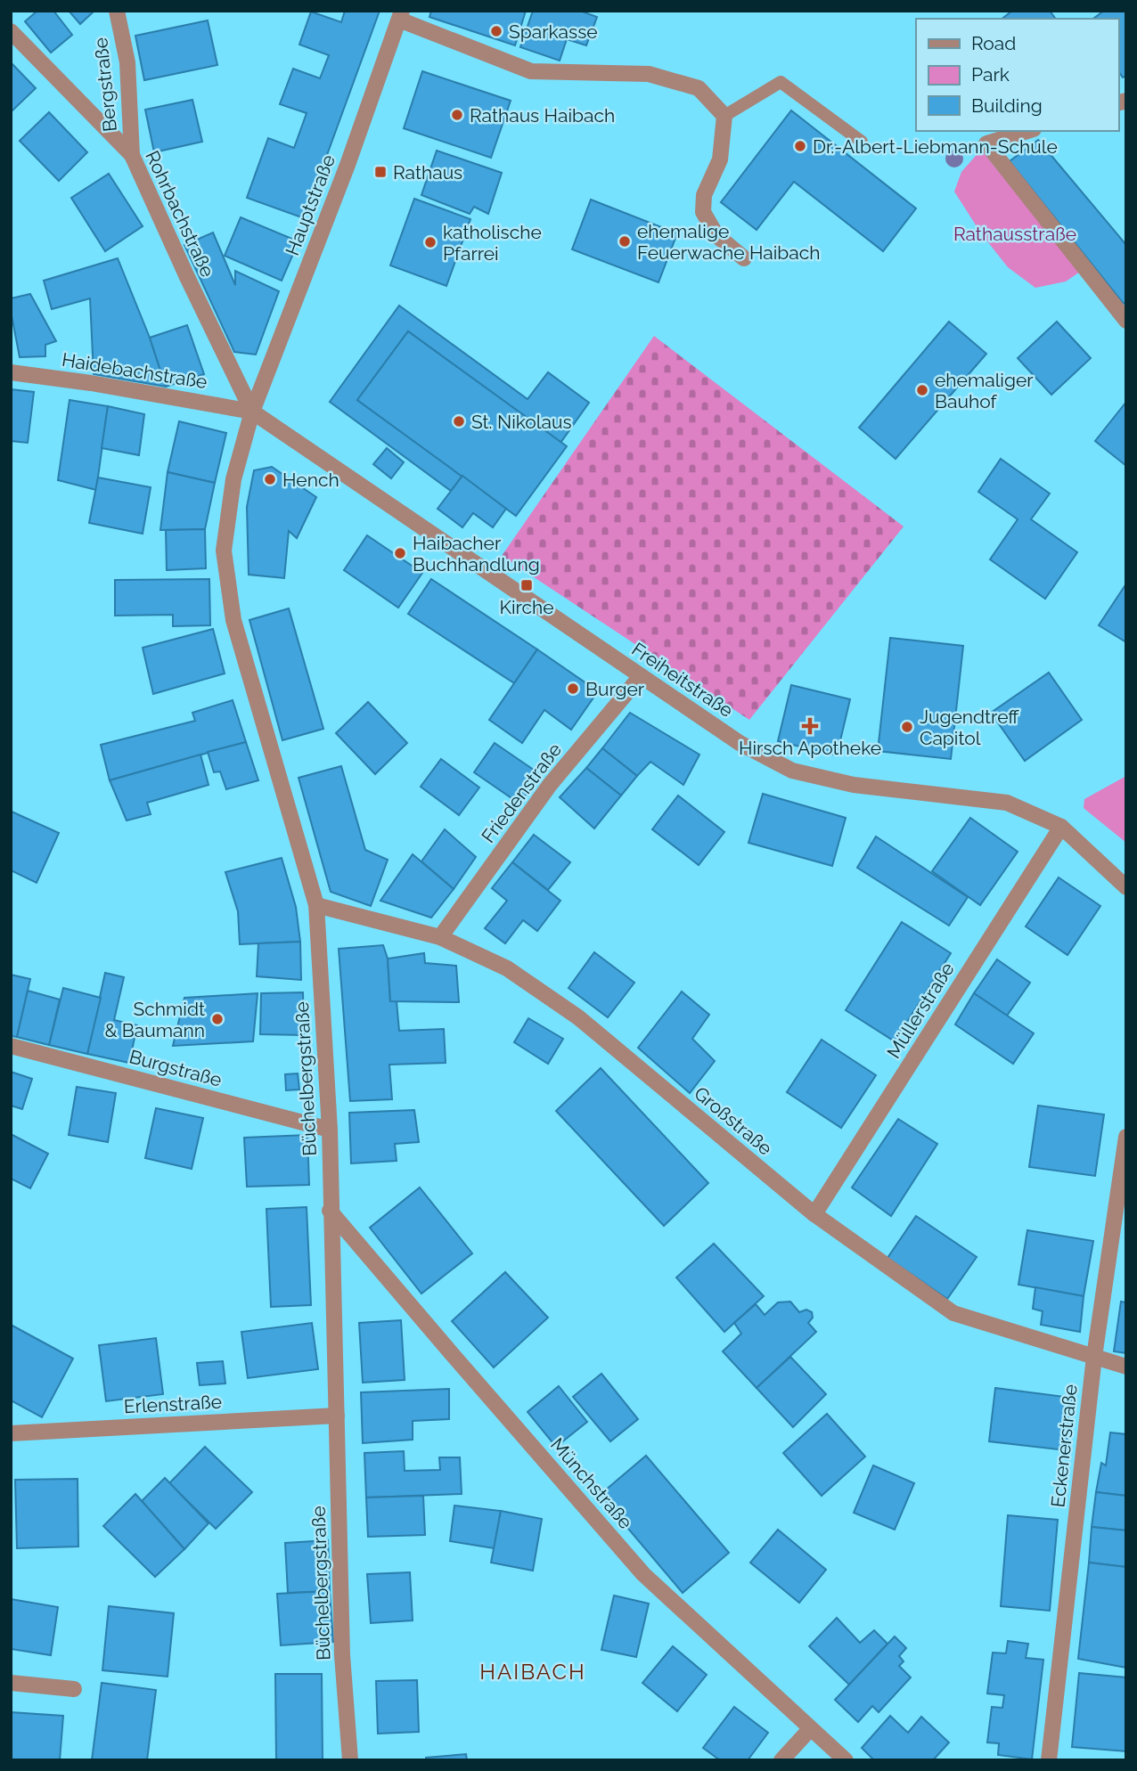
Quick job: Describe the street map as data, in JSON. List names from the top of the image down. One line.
{"streets":{"street":["Bergstraße","Hauptstraße","Rohrbachstraße","Haidebachstraße","Freiheitstraße","Friedenstraße","Müllerstraße","Burgstraße","Büchelbergstraße","Großstraße","Erlenstraße","Eckenerstraße","Münchstraße"]},"crossings":[["Bergstraße","Rohrbachstraße"],["Hauptstraße","Rohrbachstraße"],["Hauptstraße","Haidebachstraße"],["Hauptstraße","Freiheitstraße"],["Hauptstraße","Büchelbergstraße"],["Rohrbachstraße","Haidebachstraße"],["Rohrbachstraße","Freiheitstraße"],["Rohrbachstraße","Büchelbergstraße"],["Haidebachstraße","Freiheitstraße"],["Haidebachstraße","Büchelbergstraße"],["Freiheitstraße","Friedenstraße"],["Freiheitstraße","Müllerstraße"],["Freiheitstraße","Büchelbergstraße"],["Friedenstraße","Großstraße"],["Müllerstraße","Großstraße"],["Burgstraße","Büchelbergstraße"],["Büchelbergstraße","Großstraße"],["Büchelbergstraße","Erlenstraße"],["Büchelbergstraße","Münchstraße"],["Großstraße","Eckenerstraße"]],"districts":["HAIBACH"],"parks":["Rathausstraße"],"places":{"other":["Sparkasse","Rathaus Haibach","Dr.-Albert-Liebmann-Schule","ehemalige Feuerwache Haibach","katholische Pfarrei","ehemaliger Bauhof","St. Nikolaus","Hench","Haibacher Buchhandlung","Burger","Jugendtreff Capitol","Schmidt & Baumann"],"transit":["Rathaus","Kirche"],"health":["Hirsch Apotheke"]},"legend":["Road","Park","Building"]}
